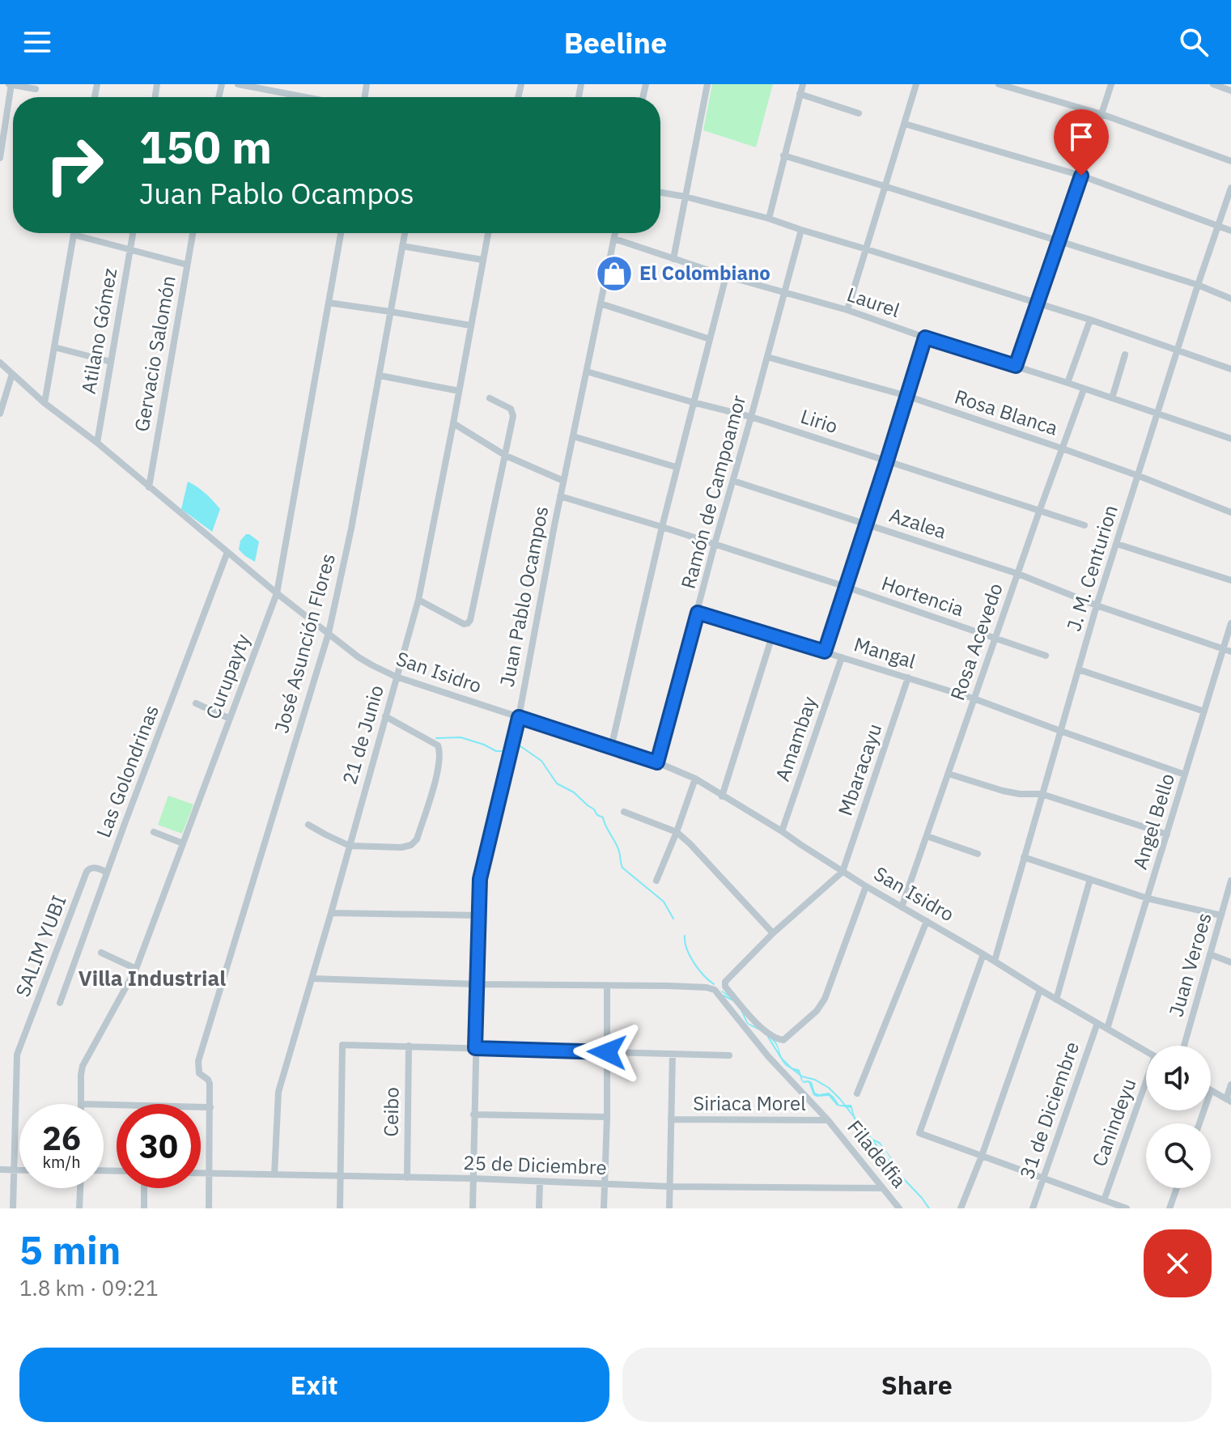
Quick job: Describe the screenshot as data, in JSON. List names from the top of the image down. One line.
{"streets":{"street":["Laurel","Atilano Gómez","Gervacio Salomón","Rosa Blanca","Lirio","Ramón de Campoamor","Azalea","J. M. Centurion","Juan Pablo Ocampos","Hortencia","Rosa Acevedo","José Asunción Flores","Mangal","San Isidro","Curupayty","21 de Junio","Amambay","Mbaracayu","Las Golondrinas","Angel Bello","SALIM YUBI","Juan Veroes","Siriaca Morel","31 de Diciembre","Ceibo","Canindeyu","Filadelfia","25 de Diciembre"]},"crossings":[["Laurel","Ramón de Campoamor"],["Laurel","J. M. Centurion"],["Laurel","Juan Pablo Ocampos"],["Laurel","Rosa Acevedo"],["Atilano Gómez","San Isidro"],["Gervacio Salomón","San Isidro"],["Rosa Blanca","Ramón de Campoamor"],["Rosa Blanca","J. M. Centurion"],["Rosa Blanca","Rosa Acevedo"],["Lirio","Ramón de Campoamor"],["Lirio","Juan Pablo Ocampos"],["Lirio","Rosa Acevedo"],["Ramón de Campoamor","Azalea"],["Ramón de Campoamor","Hortencia"],["Ramón de Campoamor","Mangal"],["Ramón de Campoamor","San Isidro"],["Azalea","J. M. Centurion"],["Azalea","Rosa Acevedo"],["Azalea","Angel Bello"],["J. M. Centurion","Mangal"],["J. M. Centurion","San Isidro"],["Juan Pablo Ocampos","Hortencia"],["Juan Pablo Ocampos","San Isidro"],["Juan Pablo Ocampos","Filadelfia"],["Juan Pablo Ocampos","25 de Diciembre"],["Hortencia","Rosa Acevedo"],["Rosa Acevedo","Mangal"],["Rosa Acevedo","San Isidro"],["José Asunción Flores","San Isidro"],["Mangal","Amambay"],["Mangal","Mbaracayu"],["Mangal","Angel Bello"],["San Isidro","Curupayty"],["San Isidro","21 de Junio"],["San Isidro","Amambay"],["San Isidro","Mbaracayu"],["San Isidro","Las Golondrinas"],["San Isidro","Angel Bello"],["San Isidro","31 de Diciembre"],["21 de Junio","Filadelfia"],["21 de Junio","25 de Diciembre"],["Las Golondrinas","SALIM YUBI"],["Siriaca Morel","Filadelfia"],["Ceibo","25 de Diciembre"],["Filadelfia","25 de Diciembre"]],"districts":["Villa Industrial"],"places":{"shop":["El Colombiano"]},"page":{"header":"Beeline","turn":["150 m","Juan Pablo Ocampos"],"speed":"26 km/h","limit":"30","heading":["5 min","1.8 km · 09:21"],"buttons":["Exit","Share"]}}
